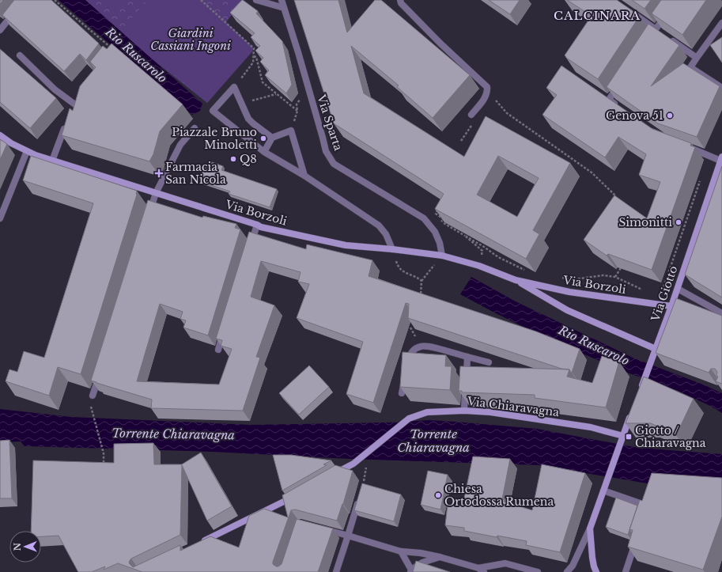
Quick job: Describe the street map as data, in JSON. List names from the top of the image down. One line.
{"streets":{"main road":["Via Borzoli","Via Giotto","Via Chiaravagna"],"street":["Via Sparta"]},"crossings":[["Via Sparta","Via Borzoli"],["Via Borzoli","Via Giotto"]],"districts":["CALCINARA"],"water":["Rio Ruscarolo","Torrente Chiaravagna"],"parks":["Giardini Cassiani Ingoni"],"places":{"other":["Genova 51","Piazzale Bruno Minoletti","Q8","Simonitti","Chiesa Ortodossa Rumena"],"health":["Farmacia San Nicola"],"transit":["Giotto / Chiaravagna"]},"north":"left"}
